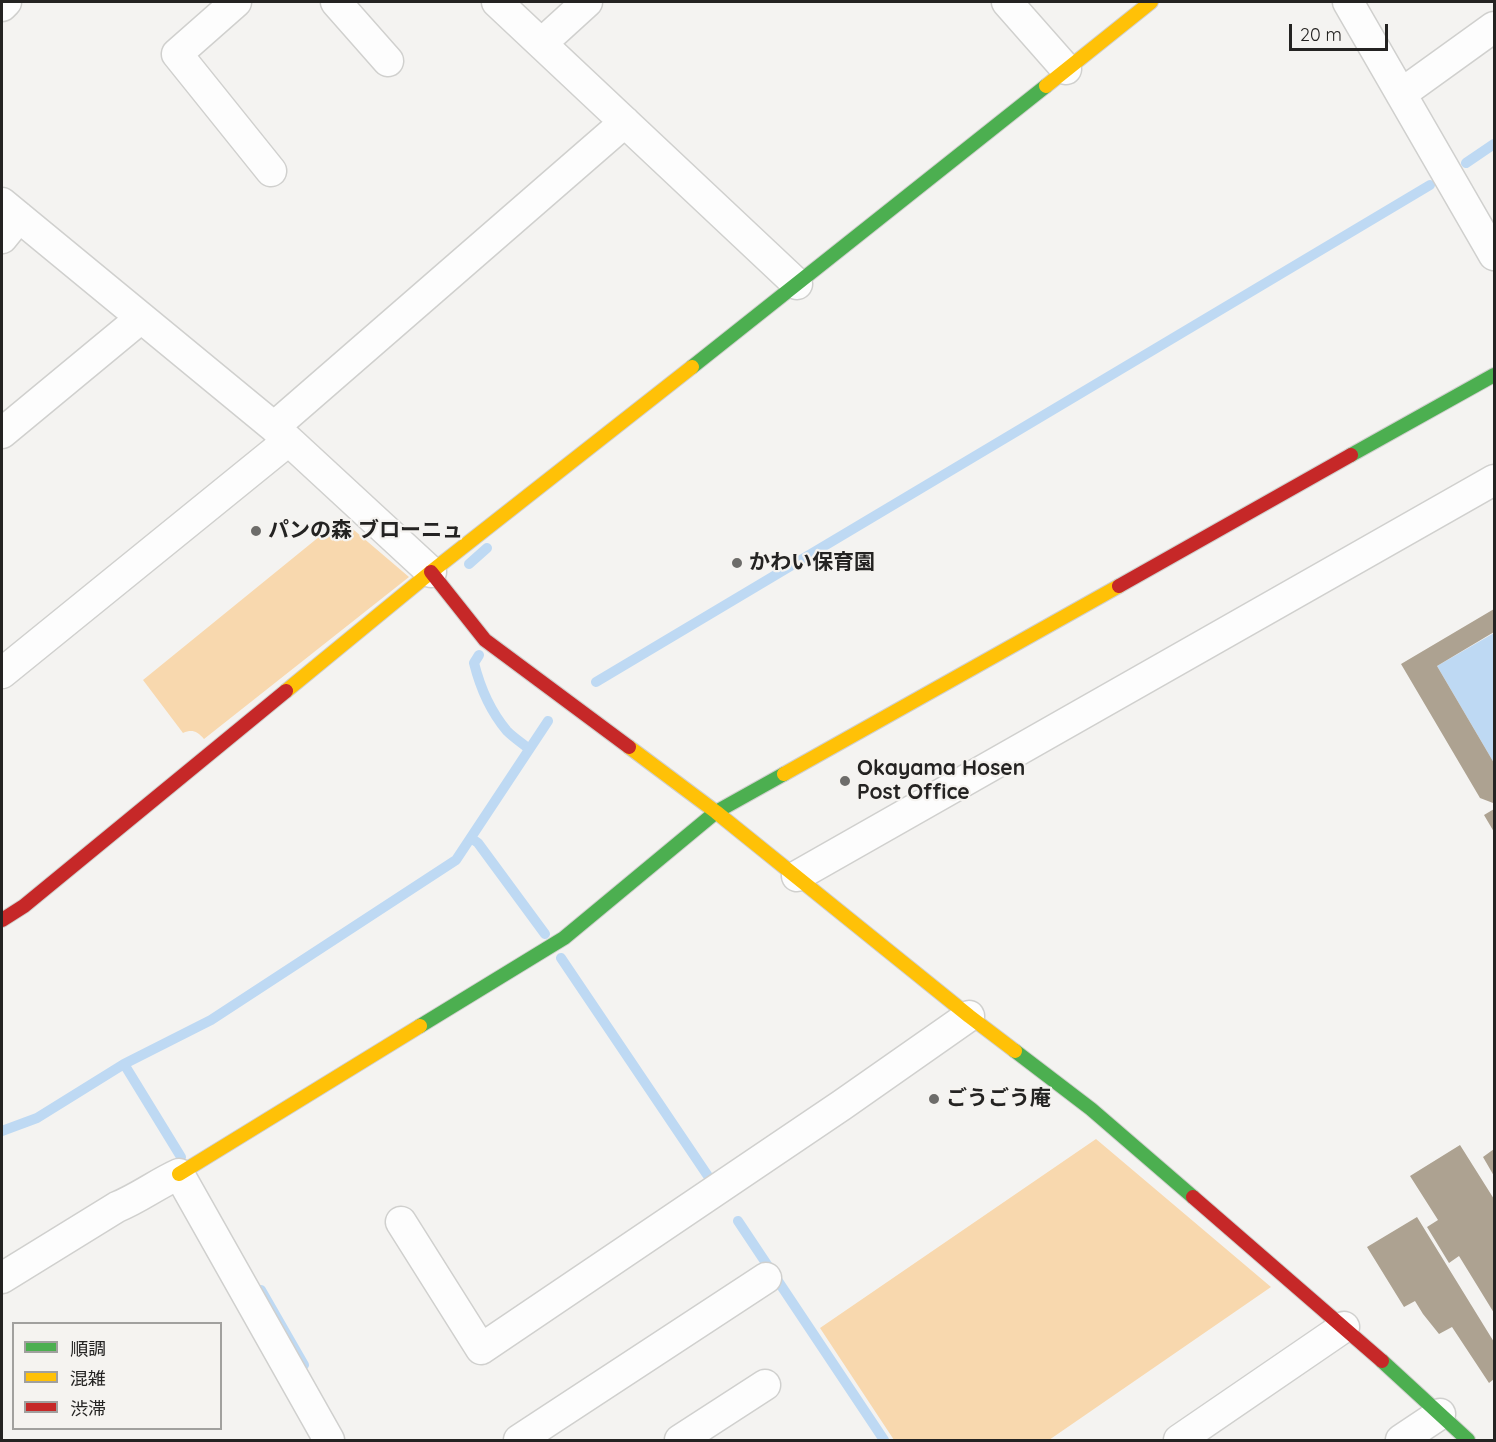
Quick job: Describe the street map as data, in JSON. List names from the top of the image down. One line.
{"places":["パンの森 ブローニュ","かわい保育園","Okayama Hosen Post Office","ごうごう庵"],"legend":["順調","混雑","渋滞"],"scale_bar":"20 m"}
